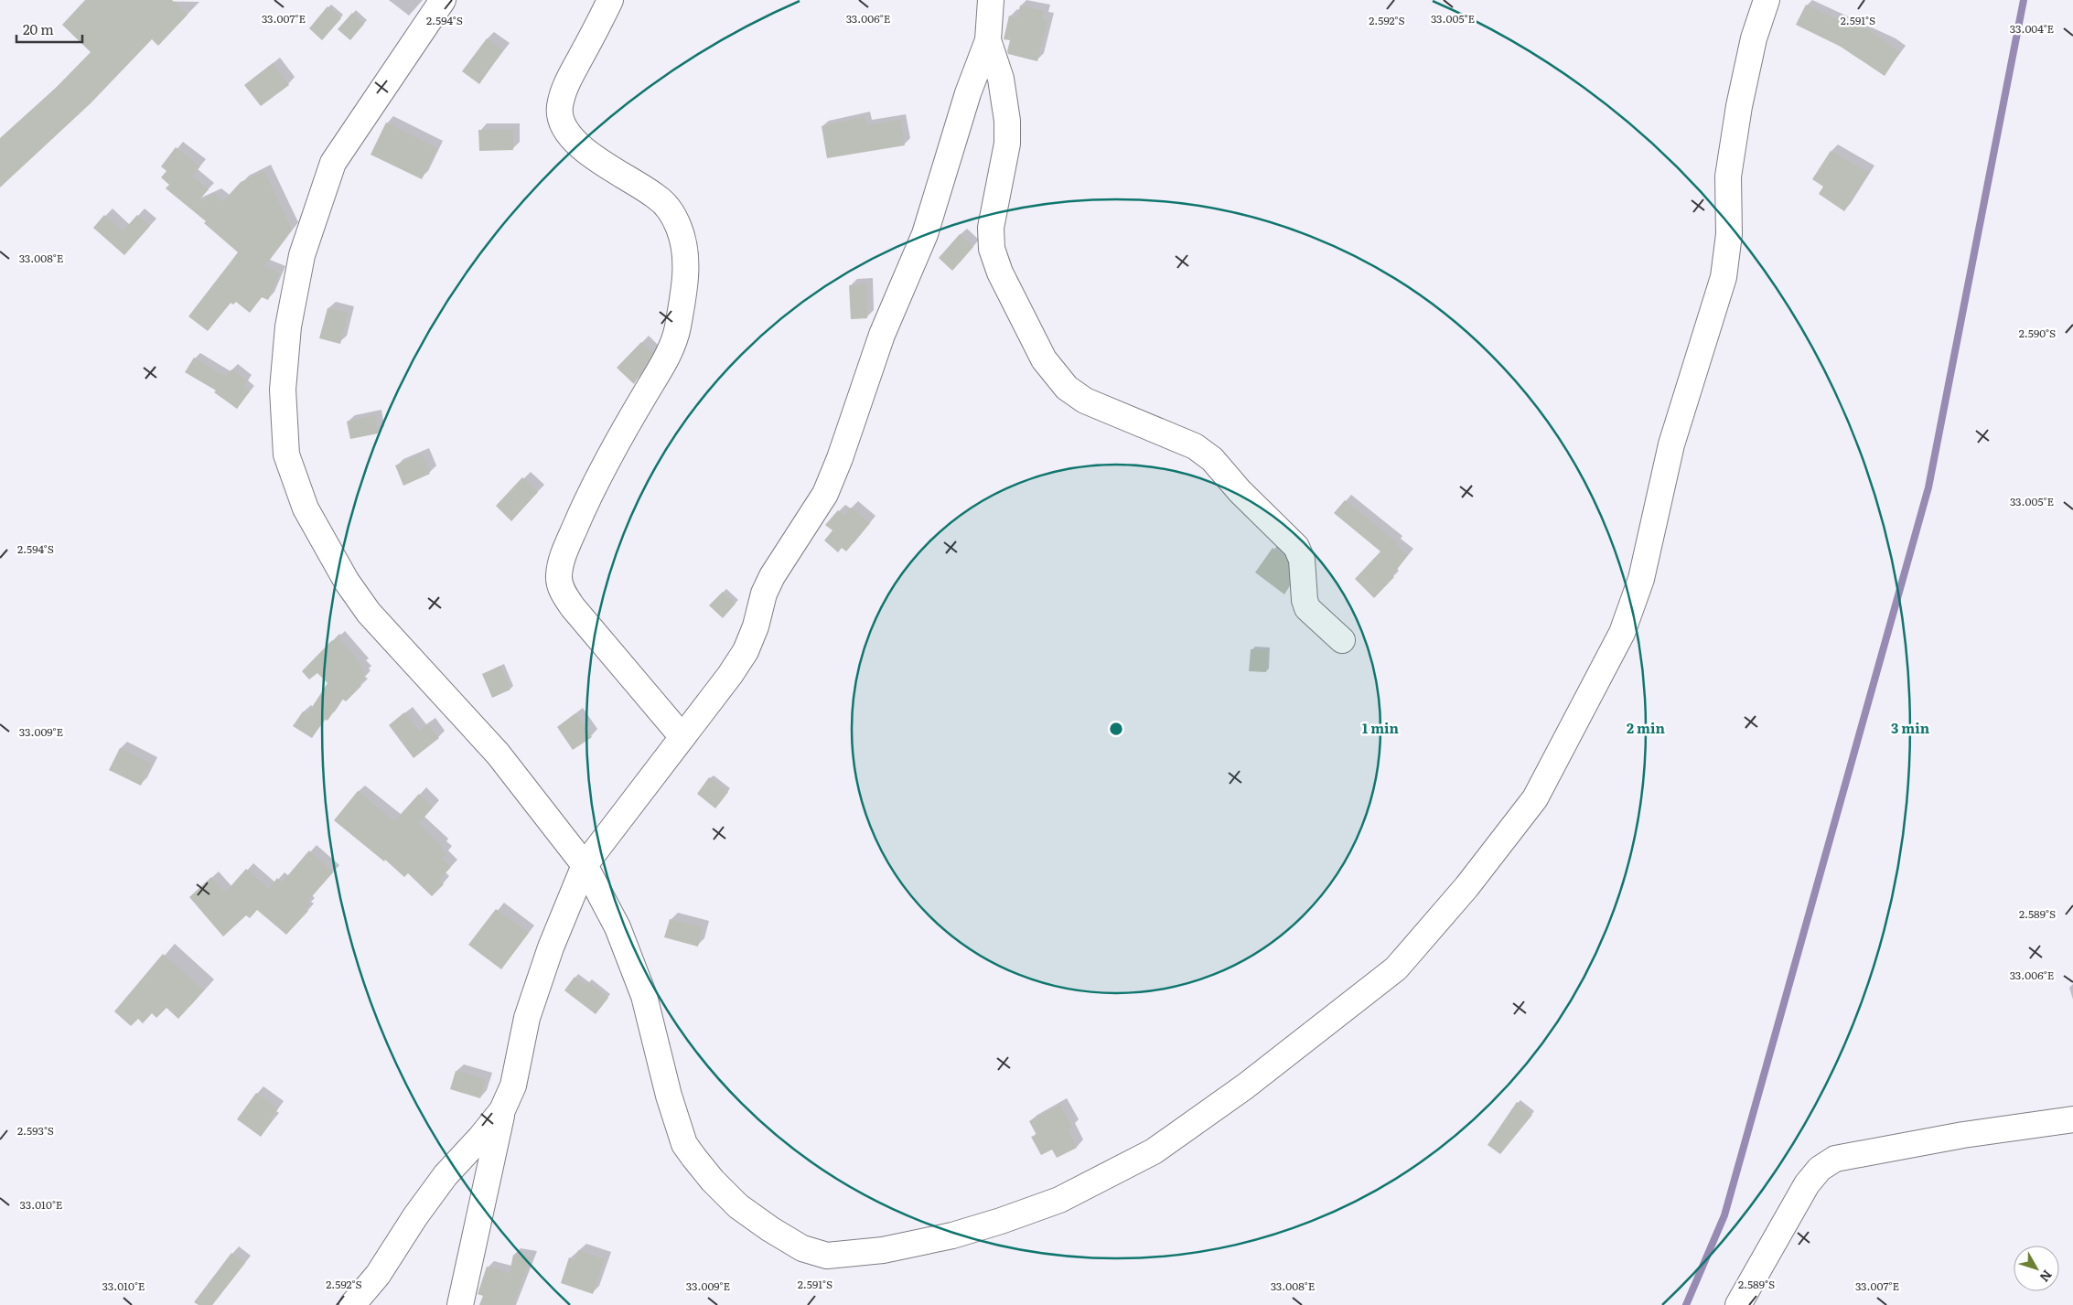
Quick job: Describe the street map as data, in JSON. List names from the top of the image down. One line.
{"scale_bar":"20 m","north":"bottom right","coordinates":["33.006°E","33.007°E","33.005°E","2.592°S","2.591°S","2.594°S","33.004°E","33.008°E","2.590°S","33.009°E","2.589°S","2.593°S","33.010°E"],"rings":["1 min","2 min","3 min"]}
